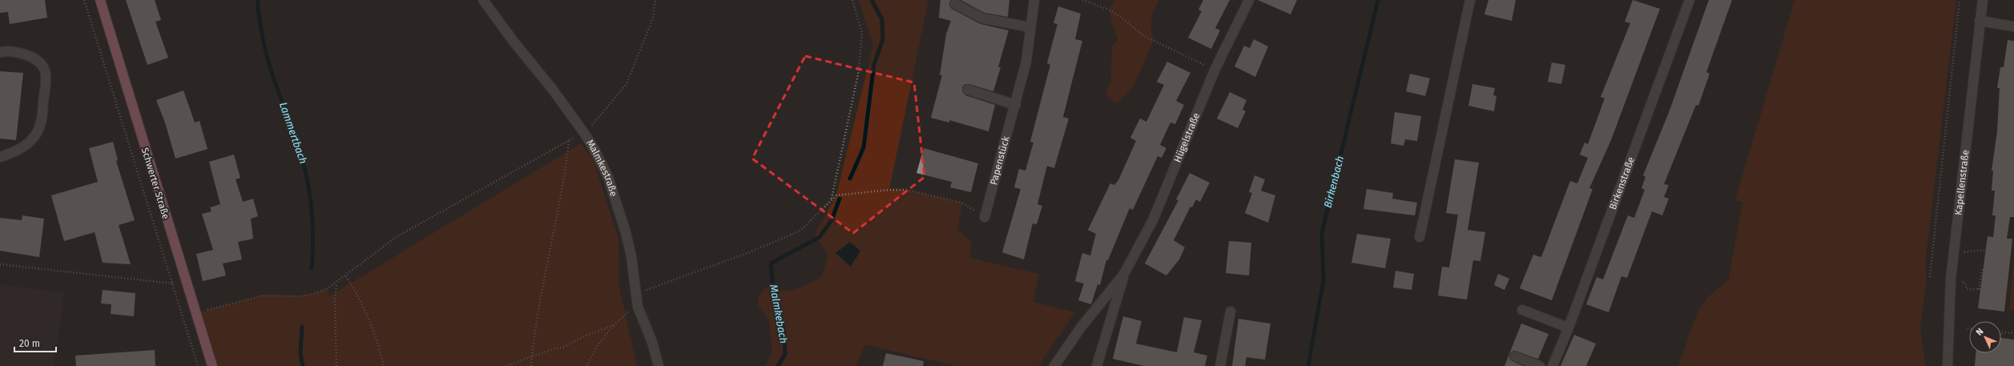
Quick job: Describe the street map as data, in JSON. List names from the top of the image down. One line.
{"streets":{"main road":["Schwerter Straße"],"street":["Hügelstraße","Papenstück","Malmkestraße","Kapellenstraße","Birkenstraße"]},"water":["Lammertbach","Birkenbach","Malmkebach"],"scale_bar":"20 m","north":"top left"}
